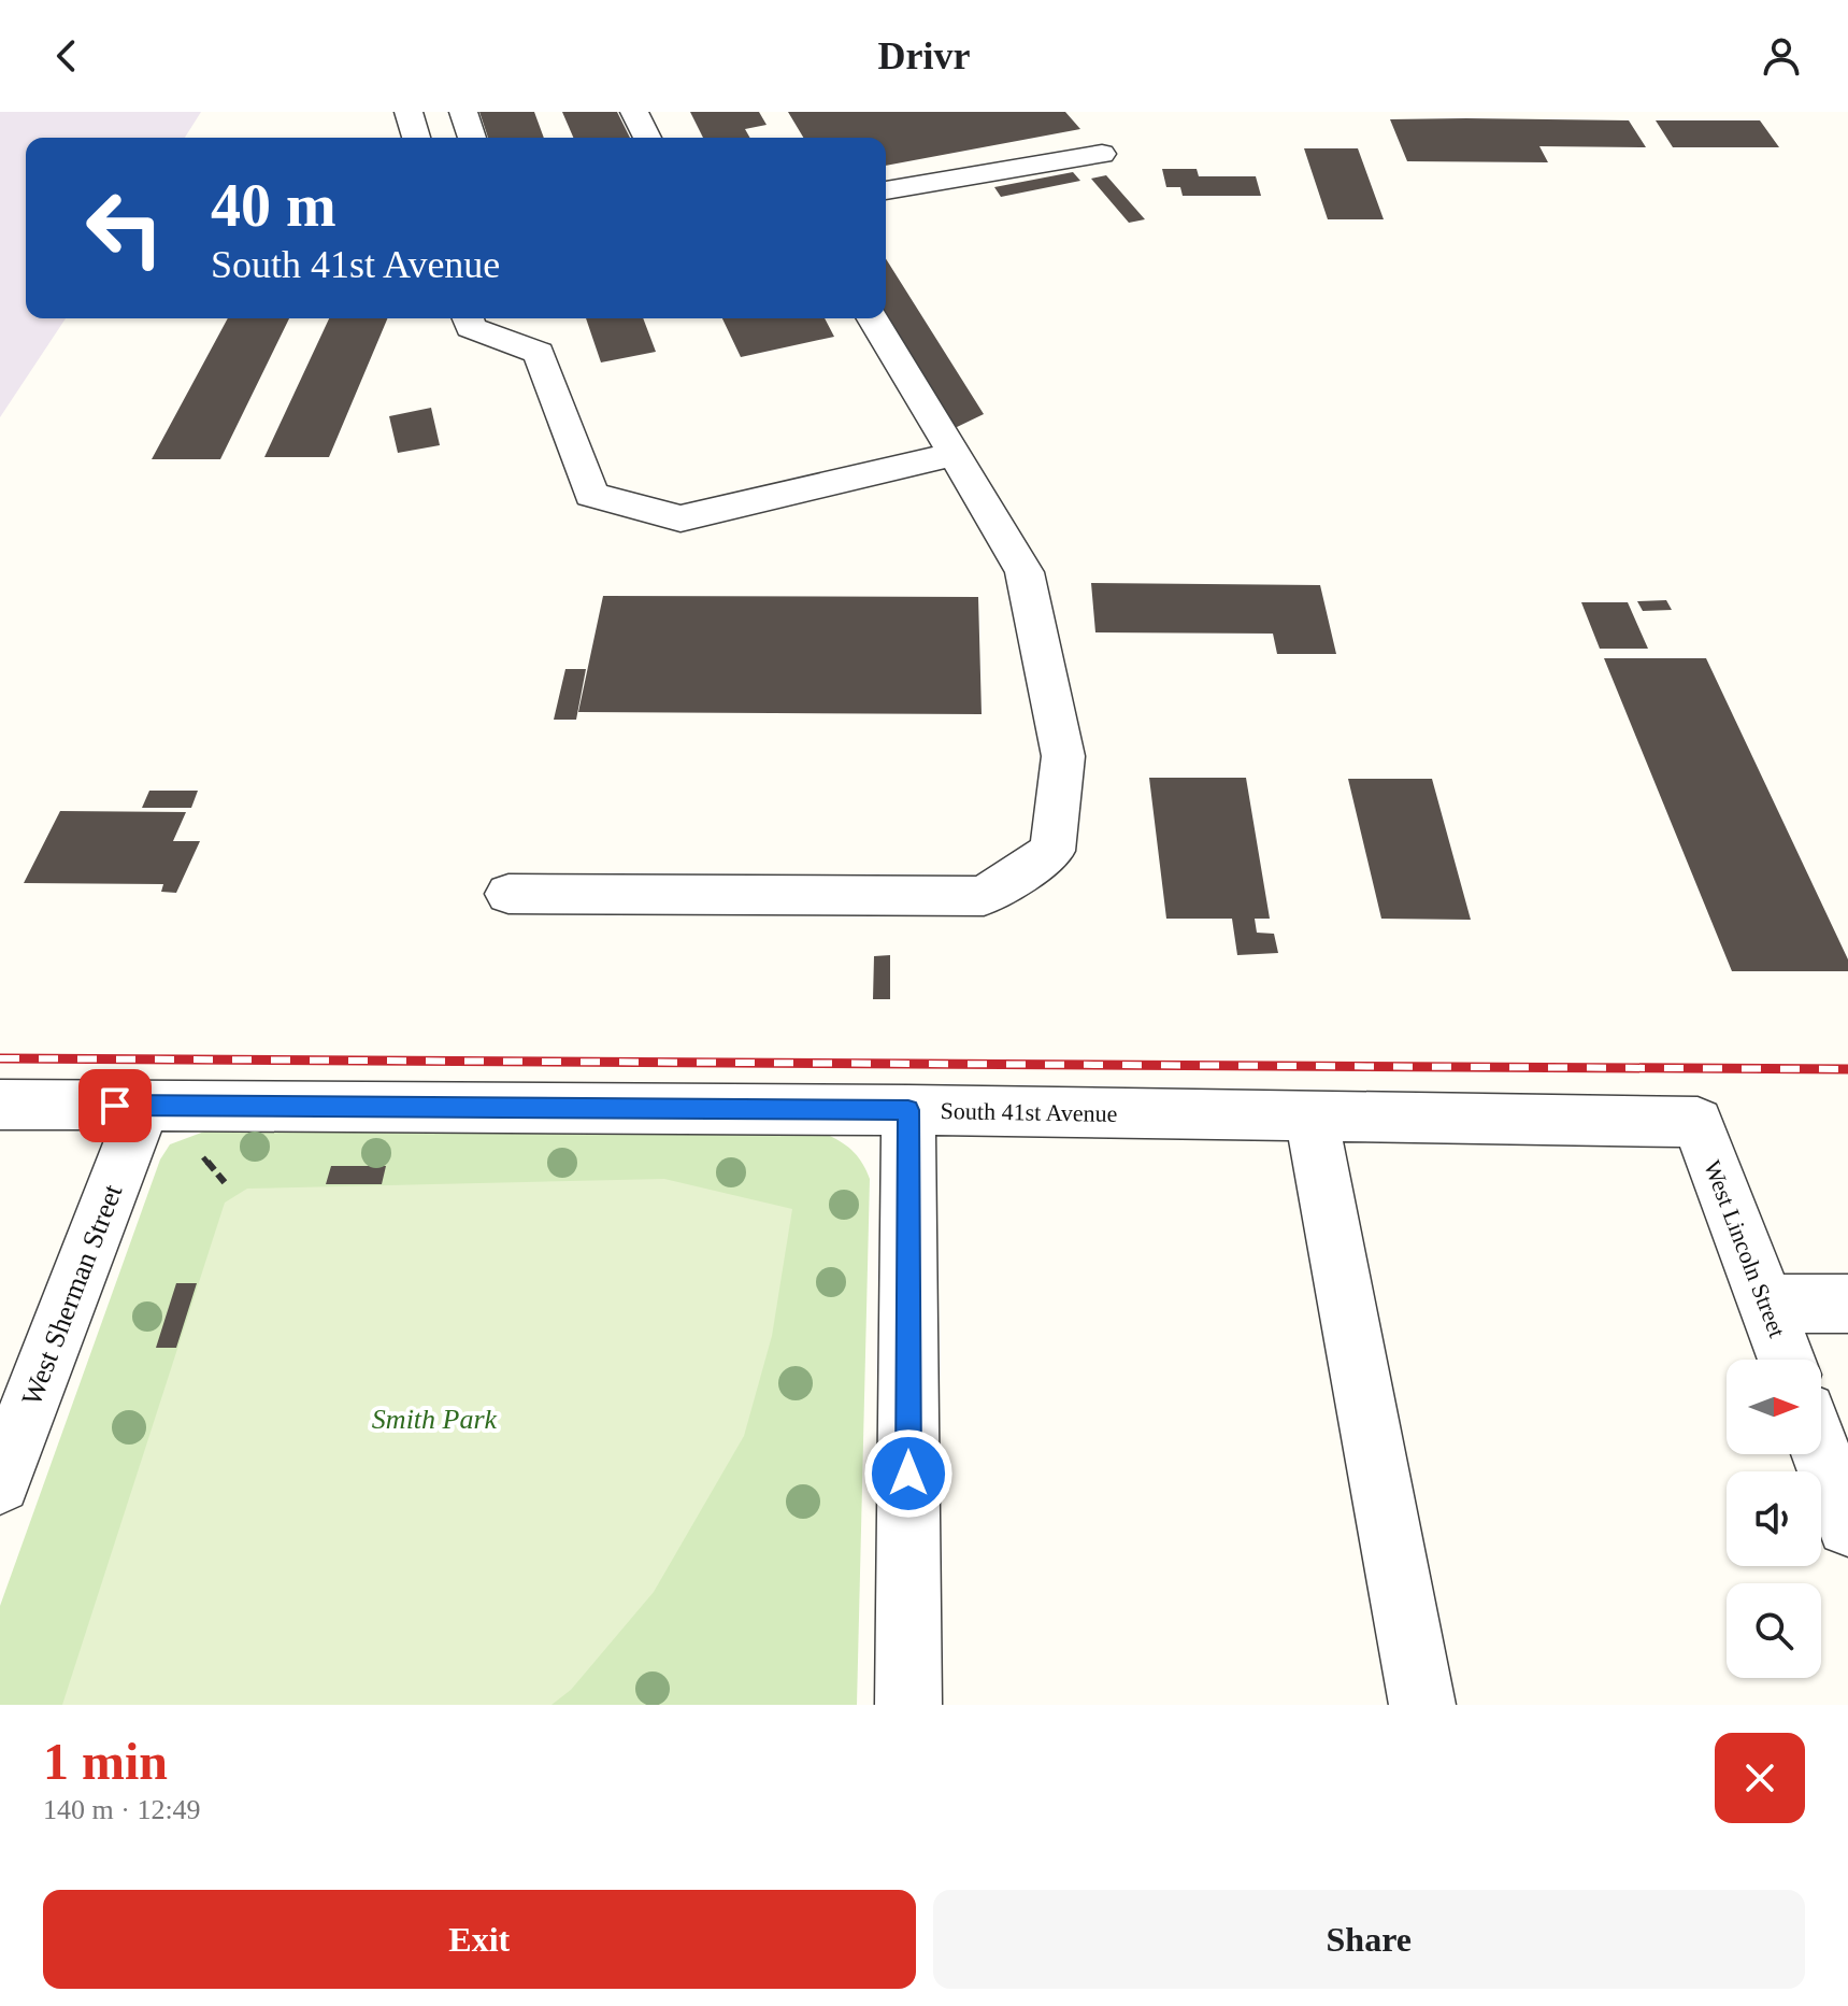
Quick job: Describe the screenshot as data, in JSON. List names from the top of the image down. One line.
{"streets":{"street":["South 41st Avenue","West Lincoln Street","West Sherman Street"]},"crossings":[["South 41st Avenue","West Lincoln Street"],["South 41st Avenue","West Sherman Street"]],"parks":["Smith Park"],"north":"right","page":{"header":"Drivr","turn":["40 m","South 41st Avenue"],"heading":["1 min","140 m · 12:49"],"buttons":["Exit","Share"]}}
